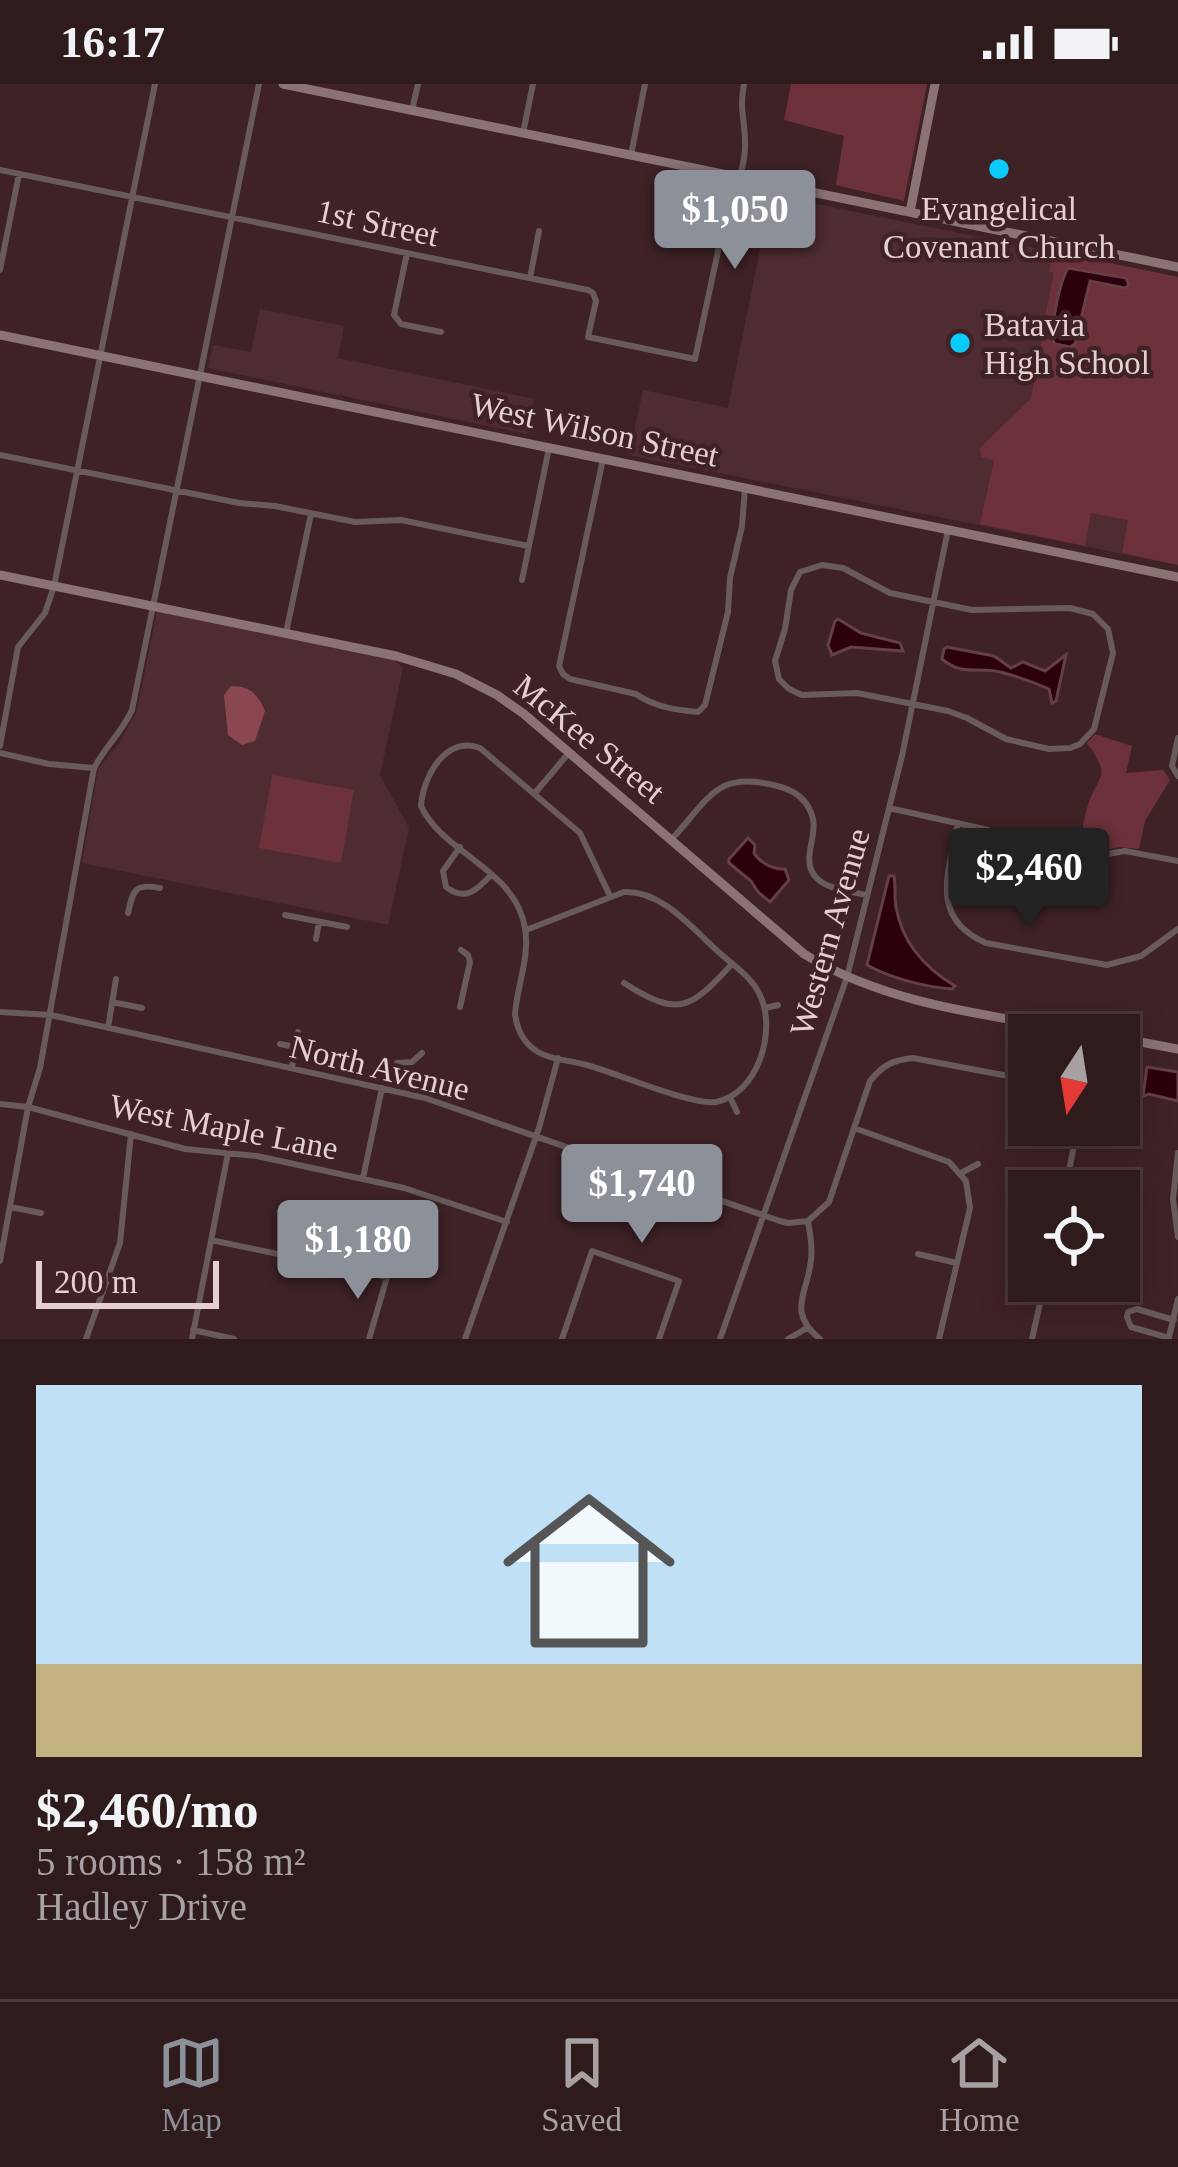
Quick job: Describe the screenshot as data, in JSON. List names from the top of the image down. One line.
{"streets":{"main road":["West Wilson Street","McKee Street"],"street":["1st Street","Western Avenue","North Avenue","West Maple Lane"]},"crossings":[["West Wilson Street","Western Avenue"],["McKee Street","Western Avenue"],["Western Avenue","North Avenue"]],"places":["Evangelical Covenant Church","Batavia High School"],"scale_bar":"200 m","north":"bottom","page":{"status":"16:17","price":["$1,050","$2,460","$1,740","$1,180"],"scale":"200 m","list":[{"name":"$2,460/mo","note":"5 rooms · 158 m² · Hadley Drive"}],"tabs":["Map","Saved","Home"]}}
